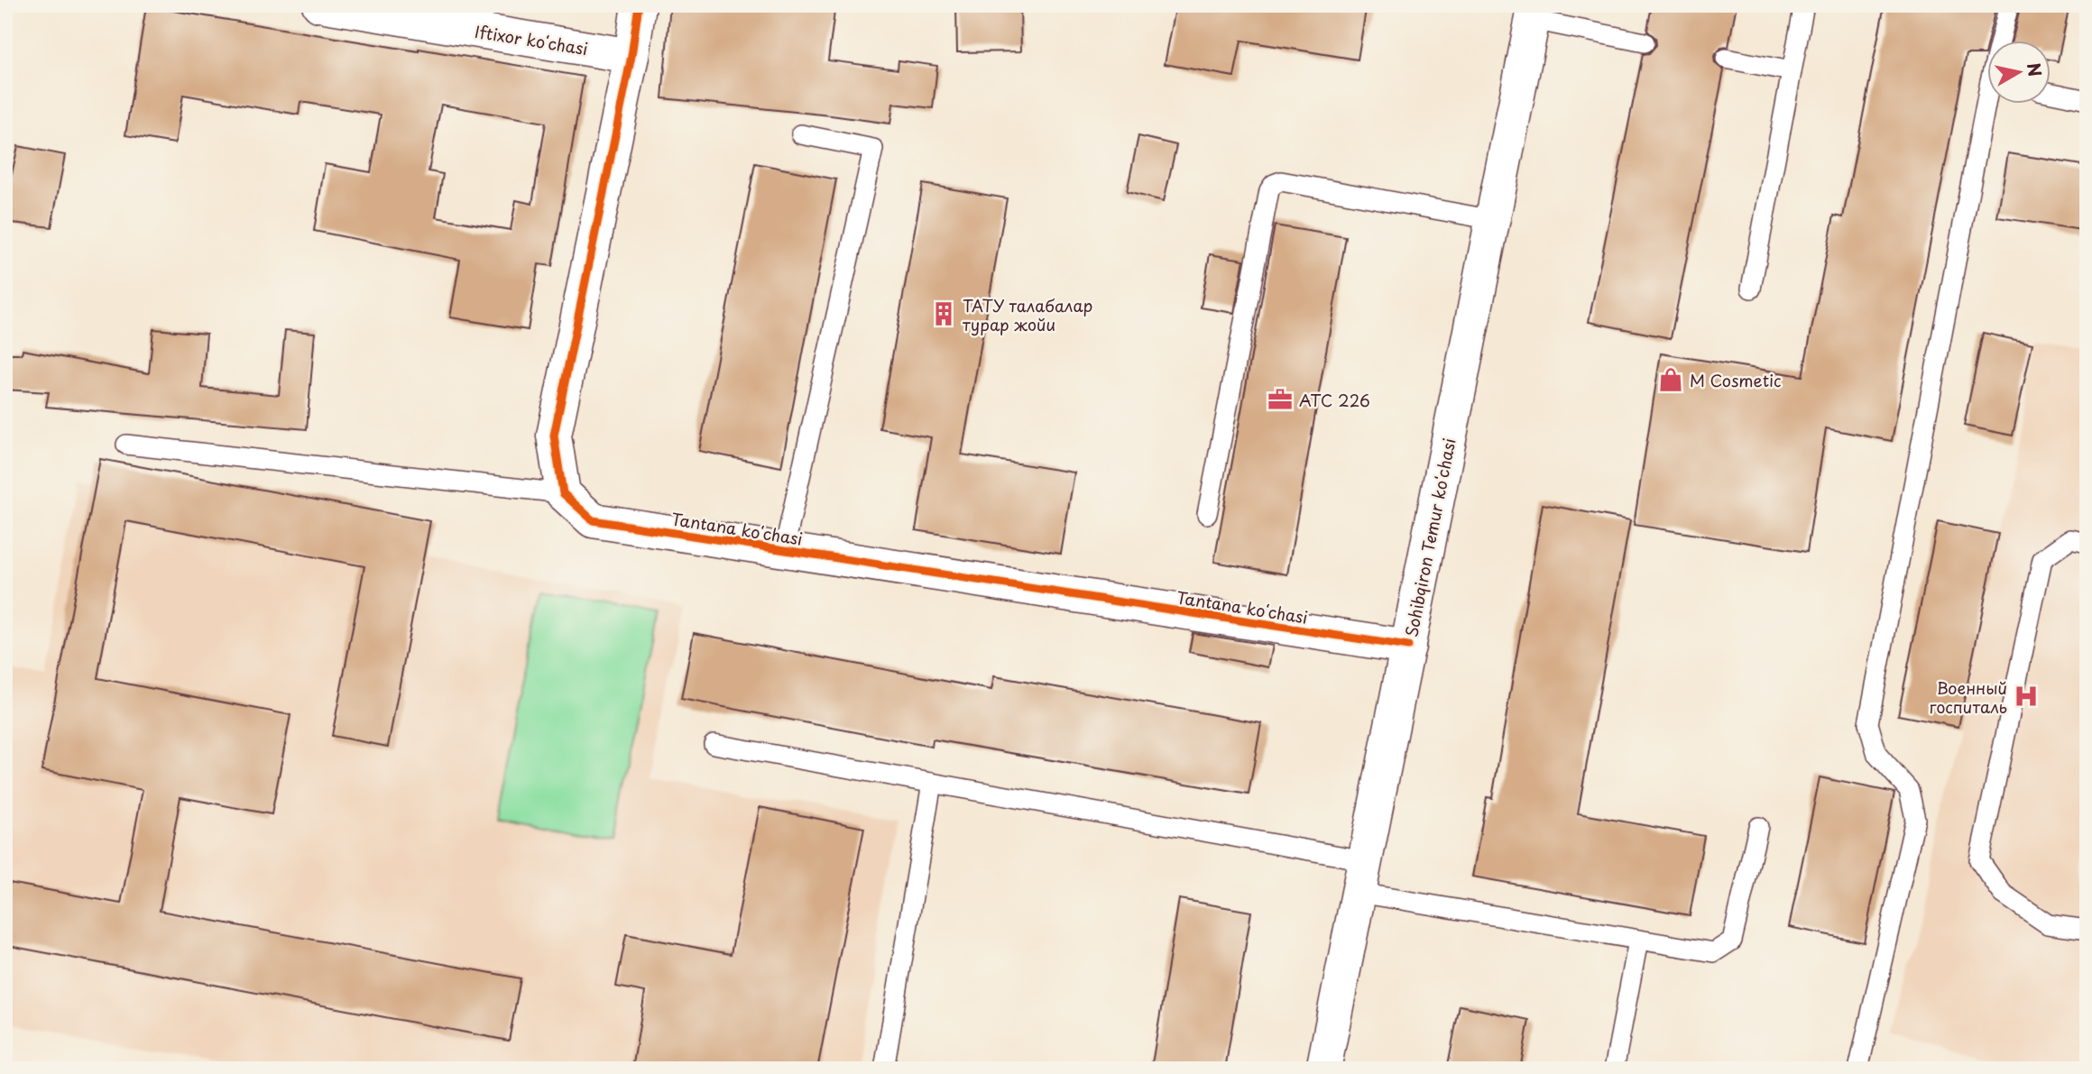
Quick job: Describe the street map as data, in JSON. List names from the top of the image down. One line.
{"streets":{"street":["Iftixor koʻchasi","Tantana koʻchasi","Sohibqiron Temur koʻchasi"]},"crossings":[["Tantana koʻchasi","Sohibqiron Temur koʻchasi"]],"places":{"building":["ТАТУ талабалар турар жойи"],"shop":["M Cosmetic"],"office":["АТС 226"],"hospital":["Военный госпиталь"]},"north":"right"}
